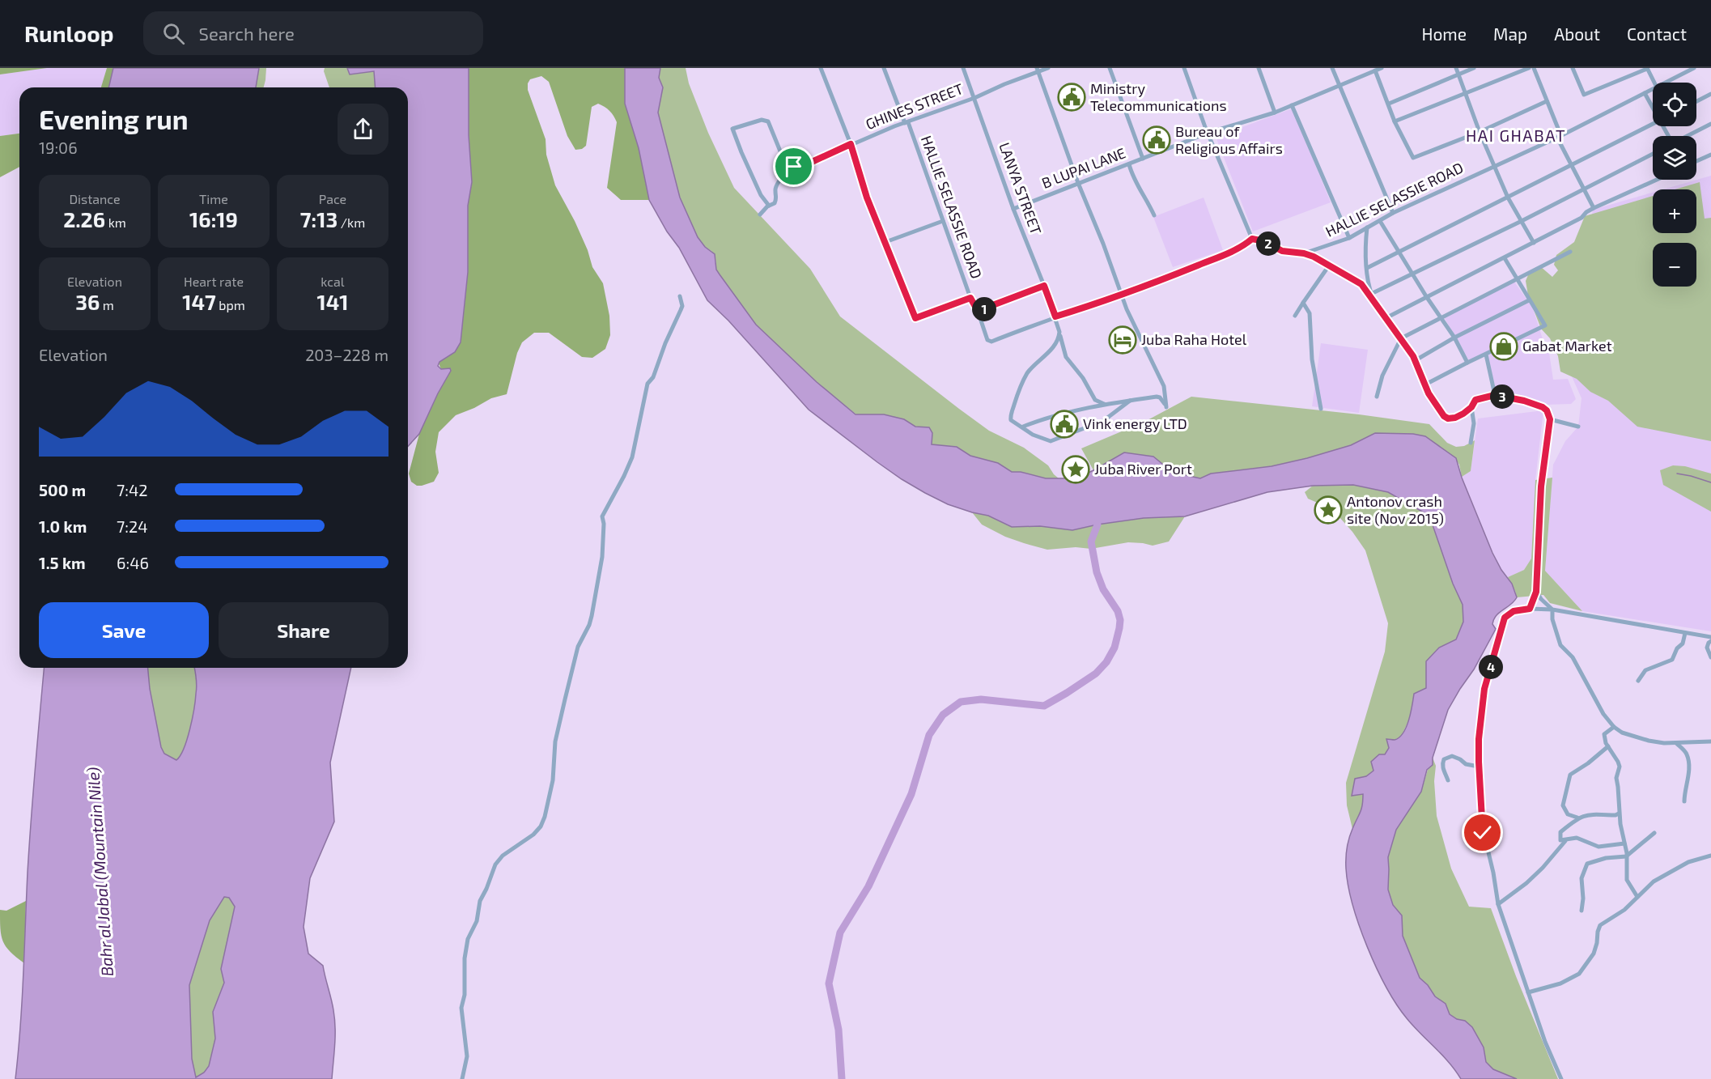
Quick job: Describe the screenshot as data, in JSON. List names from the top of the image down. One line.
{"streets":{"street":["GHINES STREET","B LUPAI LANE","LANYA STREET","HALLIE SELASSIE ROAD"]},"crossings":[["GHINES STREET","LANYA STREET"],["GHINES STREET","HALLIE SELASSIE ROAD"],["B LUPAI LANE","LANYA STREET"],["LANYA STREET","HALLIE SELASSIE ROAD"]],"districts":["HAI GHABAT"],"water":["Bahr al Jabal (Mountain Nile)"],"places":{"public building":["Ministry Telecommunications","Bureau of Religious Affairs","Vink energy LTD"],"hotel":["Juba Raha Hotel"],"shop":["Gabat Market"],"place":["Juba River Port","Antonov crash site (Nov 2015)"]},"page":{"header":"Runloop","search":"Search here","nav":["Home","Map","About","Contact"],"map_buttons":["+","−"],"heading":["Evening run","19:06"],"stats":[["Distance","2.26 km"],["Time","16:19"],["Pace","7:13 /km"],["Elevation","36 m"],["Heart rate","147 bpm"],["kcal","141"]],"pins":["2","1","3","4"],"chart":["Elevation","203–228 m"],"list":[{"name":"500 m","note":"7:42"},{"name":"1.0 km","note":"7:24"},{"name":"1.5 km","note":"6:46"}],"buttons":["Save","Share"]}}
